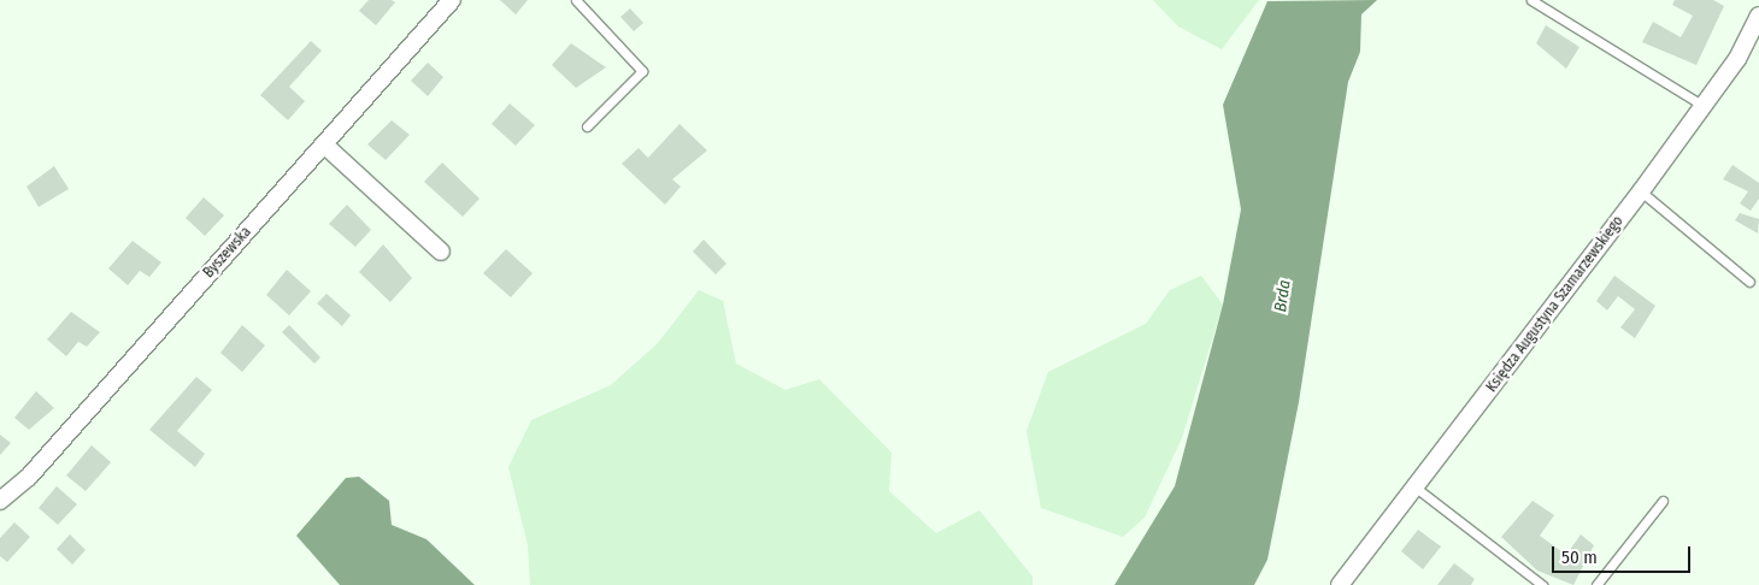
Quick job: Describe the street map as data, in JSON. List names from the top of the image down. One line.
{"streets":{"street":["Byszewska","Księdza Augustyna Szamarzewskiego"]},"water":["Brda"],"scale_bar":"50 m"}
